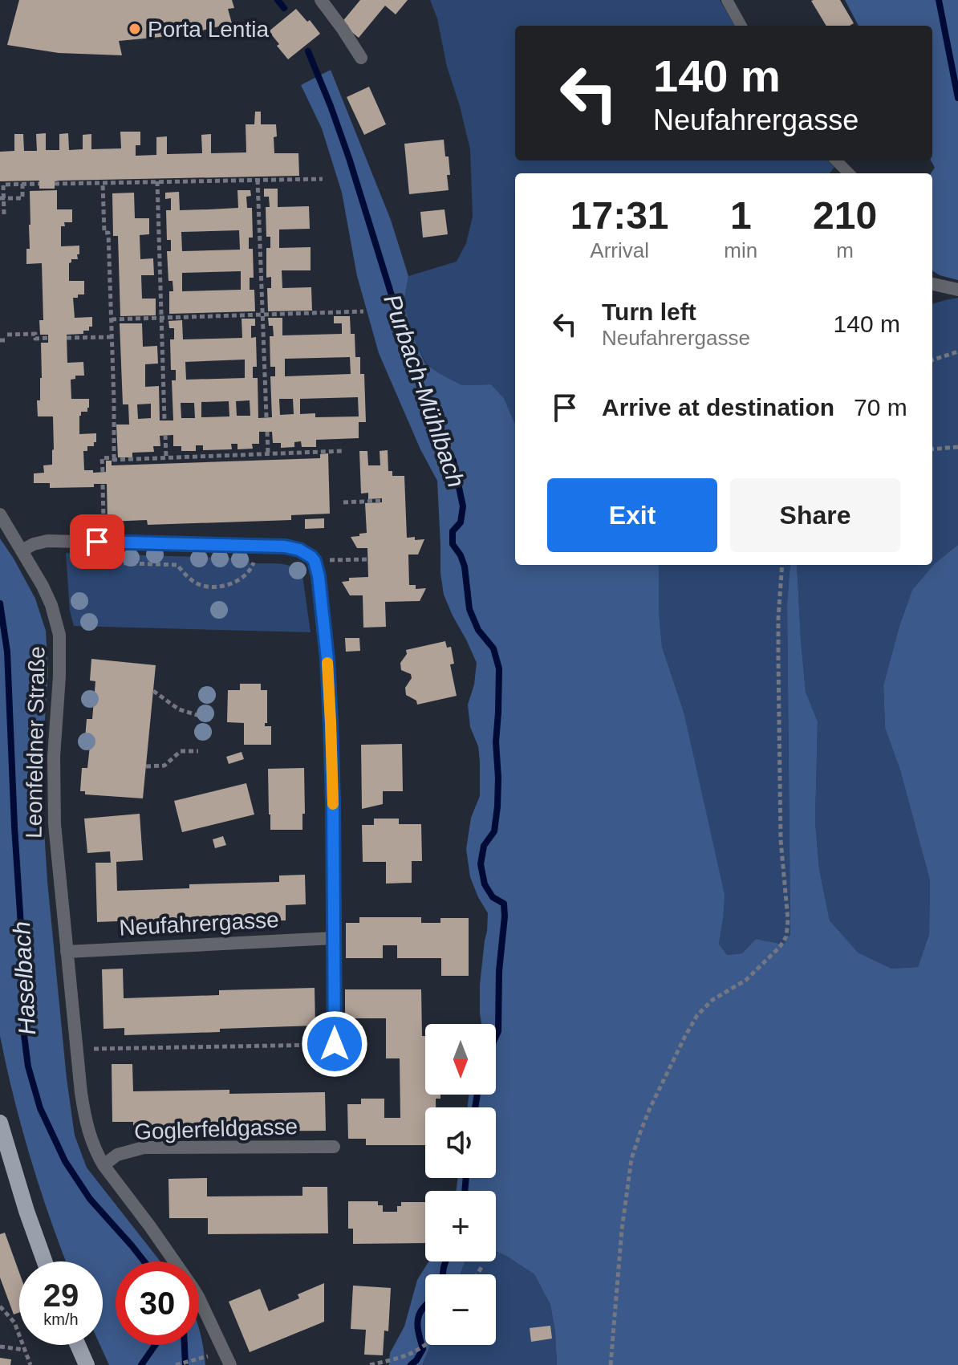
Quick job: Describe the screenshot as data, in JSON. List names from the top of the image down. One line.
{"streets":{"street":["Leonfeldner Straße","Neufahrergasse","Goglerfeldgasse"]},"crossings":[["Leonfeldner Straße","Neufahrergasse"],["Leonfeldner Straße","Goglerfeldgasse"]],"water":["Purbach-Mühlbach","Haselbach"],"places":["Porta Lentia"],"north":"bottom","page":{"turn":["140 m","Neufahrergasse"],"eta":["17:31","Arrival","1","min","210","m"],"list":[{"name":"Turn left","note":"Neufahrergasse","value":"140 m"},{"name":"Arrive at destination","value":"70 m"}],"buttons":["Exit","Share"],"map_buttons":["+","−"],"speed":"29 km/h","limit":"30"}}
